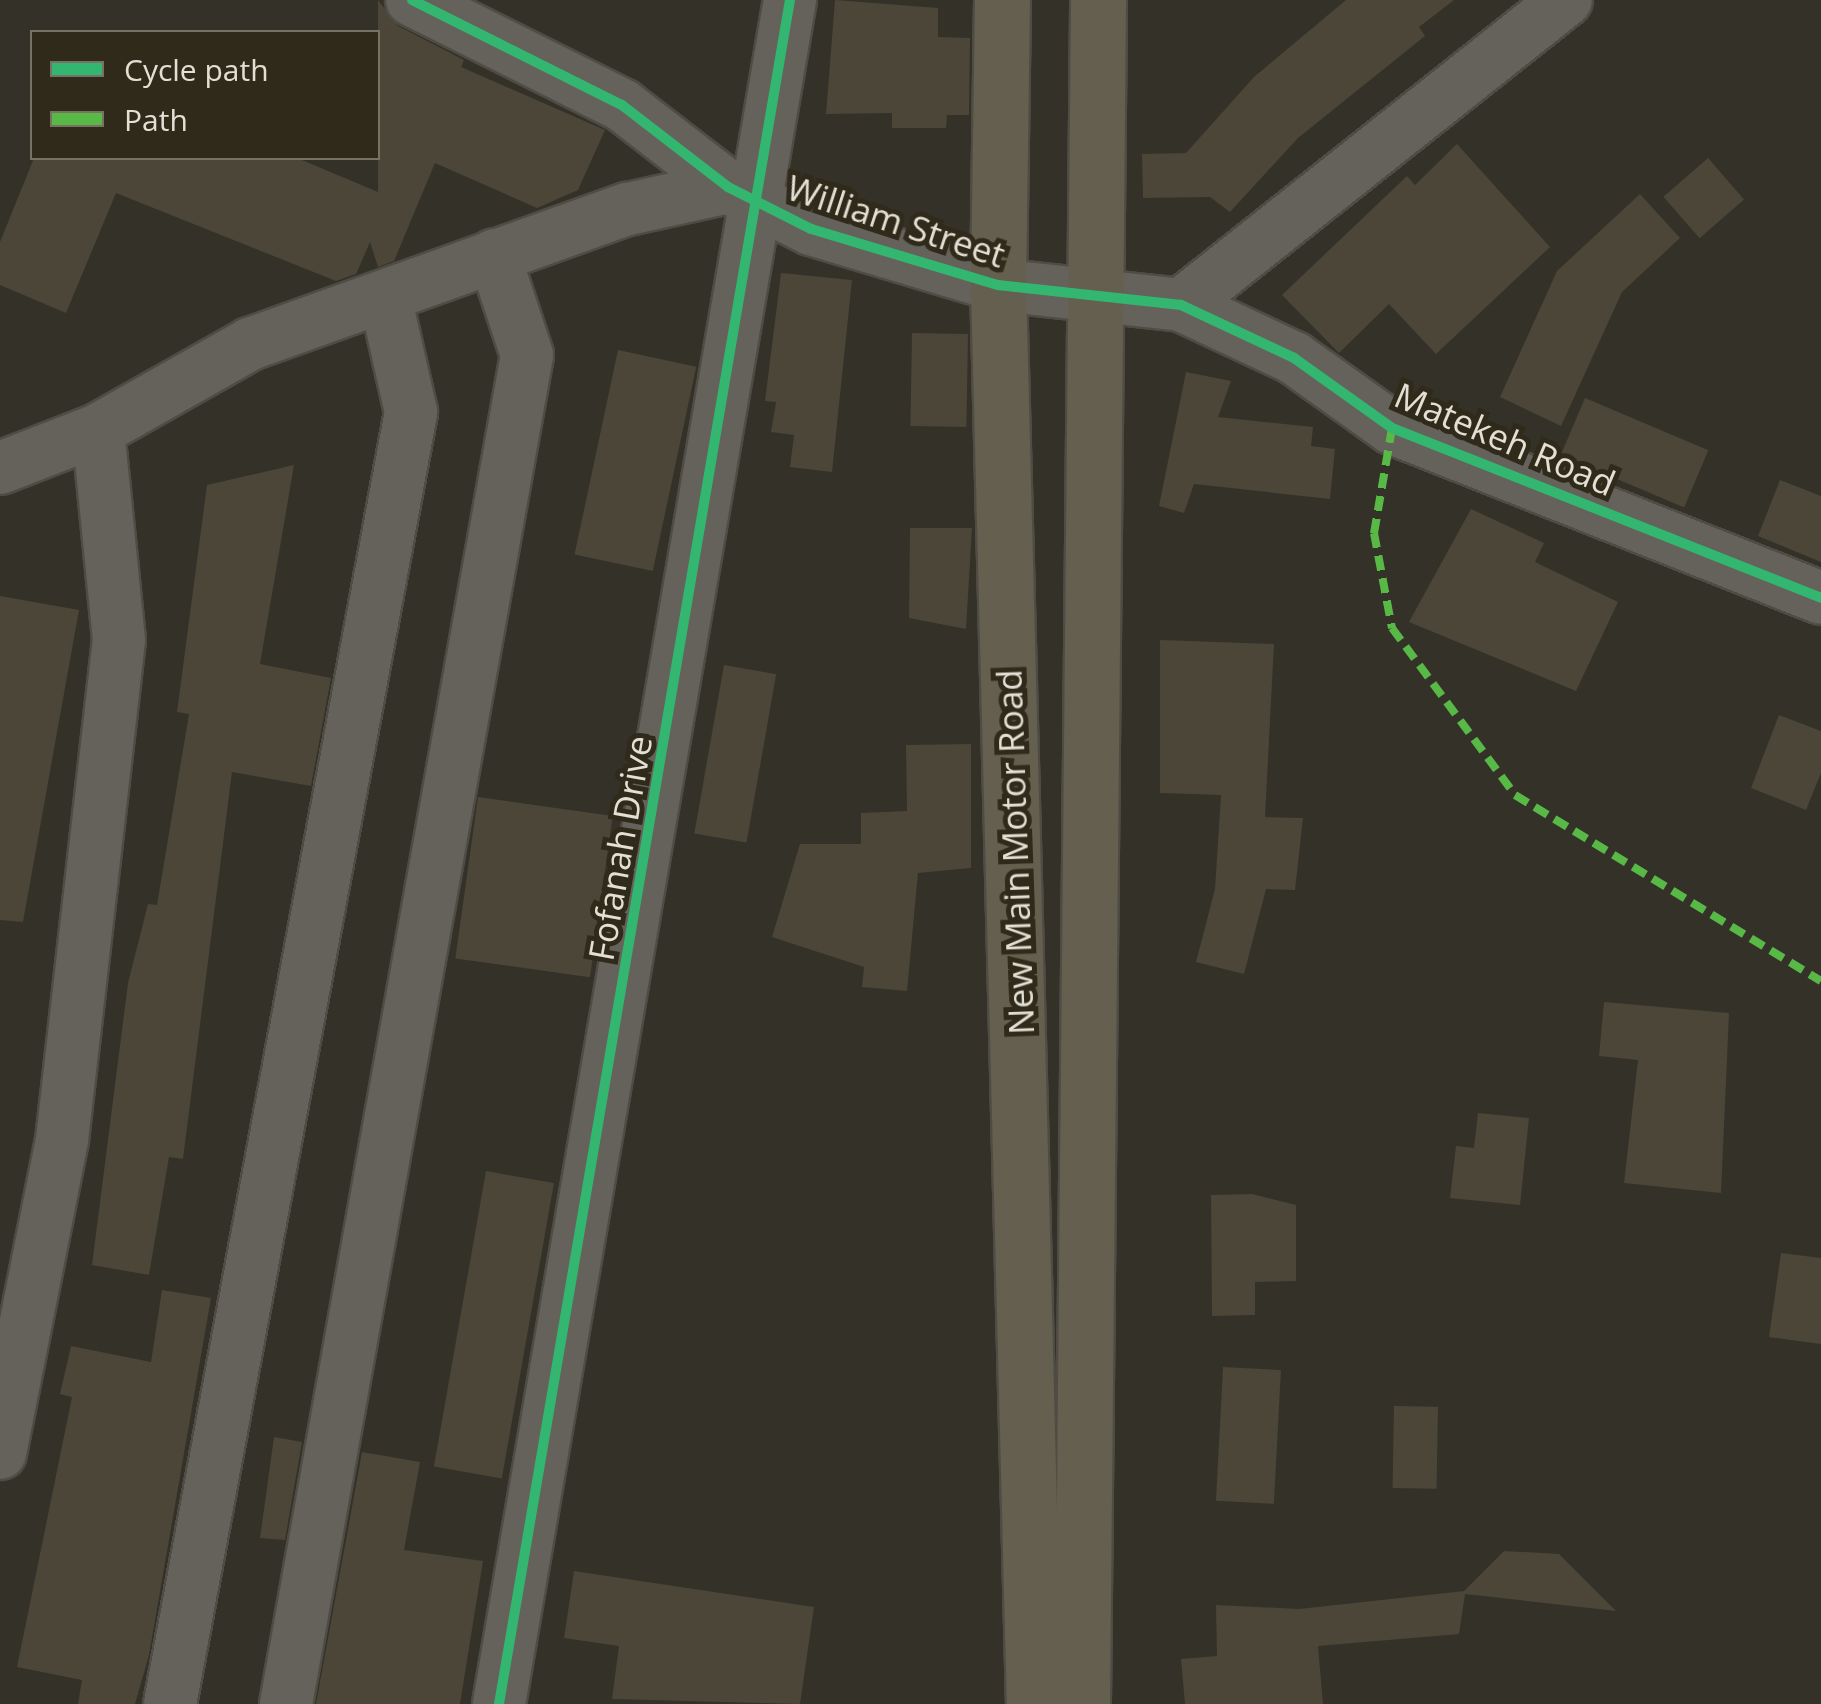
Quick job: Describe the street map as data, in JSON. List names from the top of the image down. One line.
{"streets":{"highway":["New Main Motor Road"],"street":["William Street","Matekeh Road","Fofanah Drive"]},"crossings":[["William Street","Matekeh Road"],["William Street","Fofanah Drive"],["William Street","New Main Motor Road"]],"legend":["Cycle path","Path"]}
